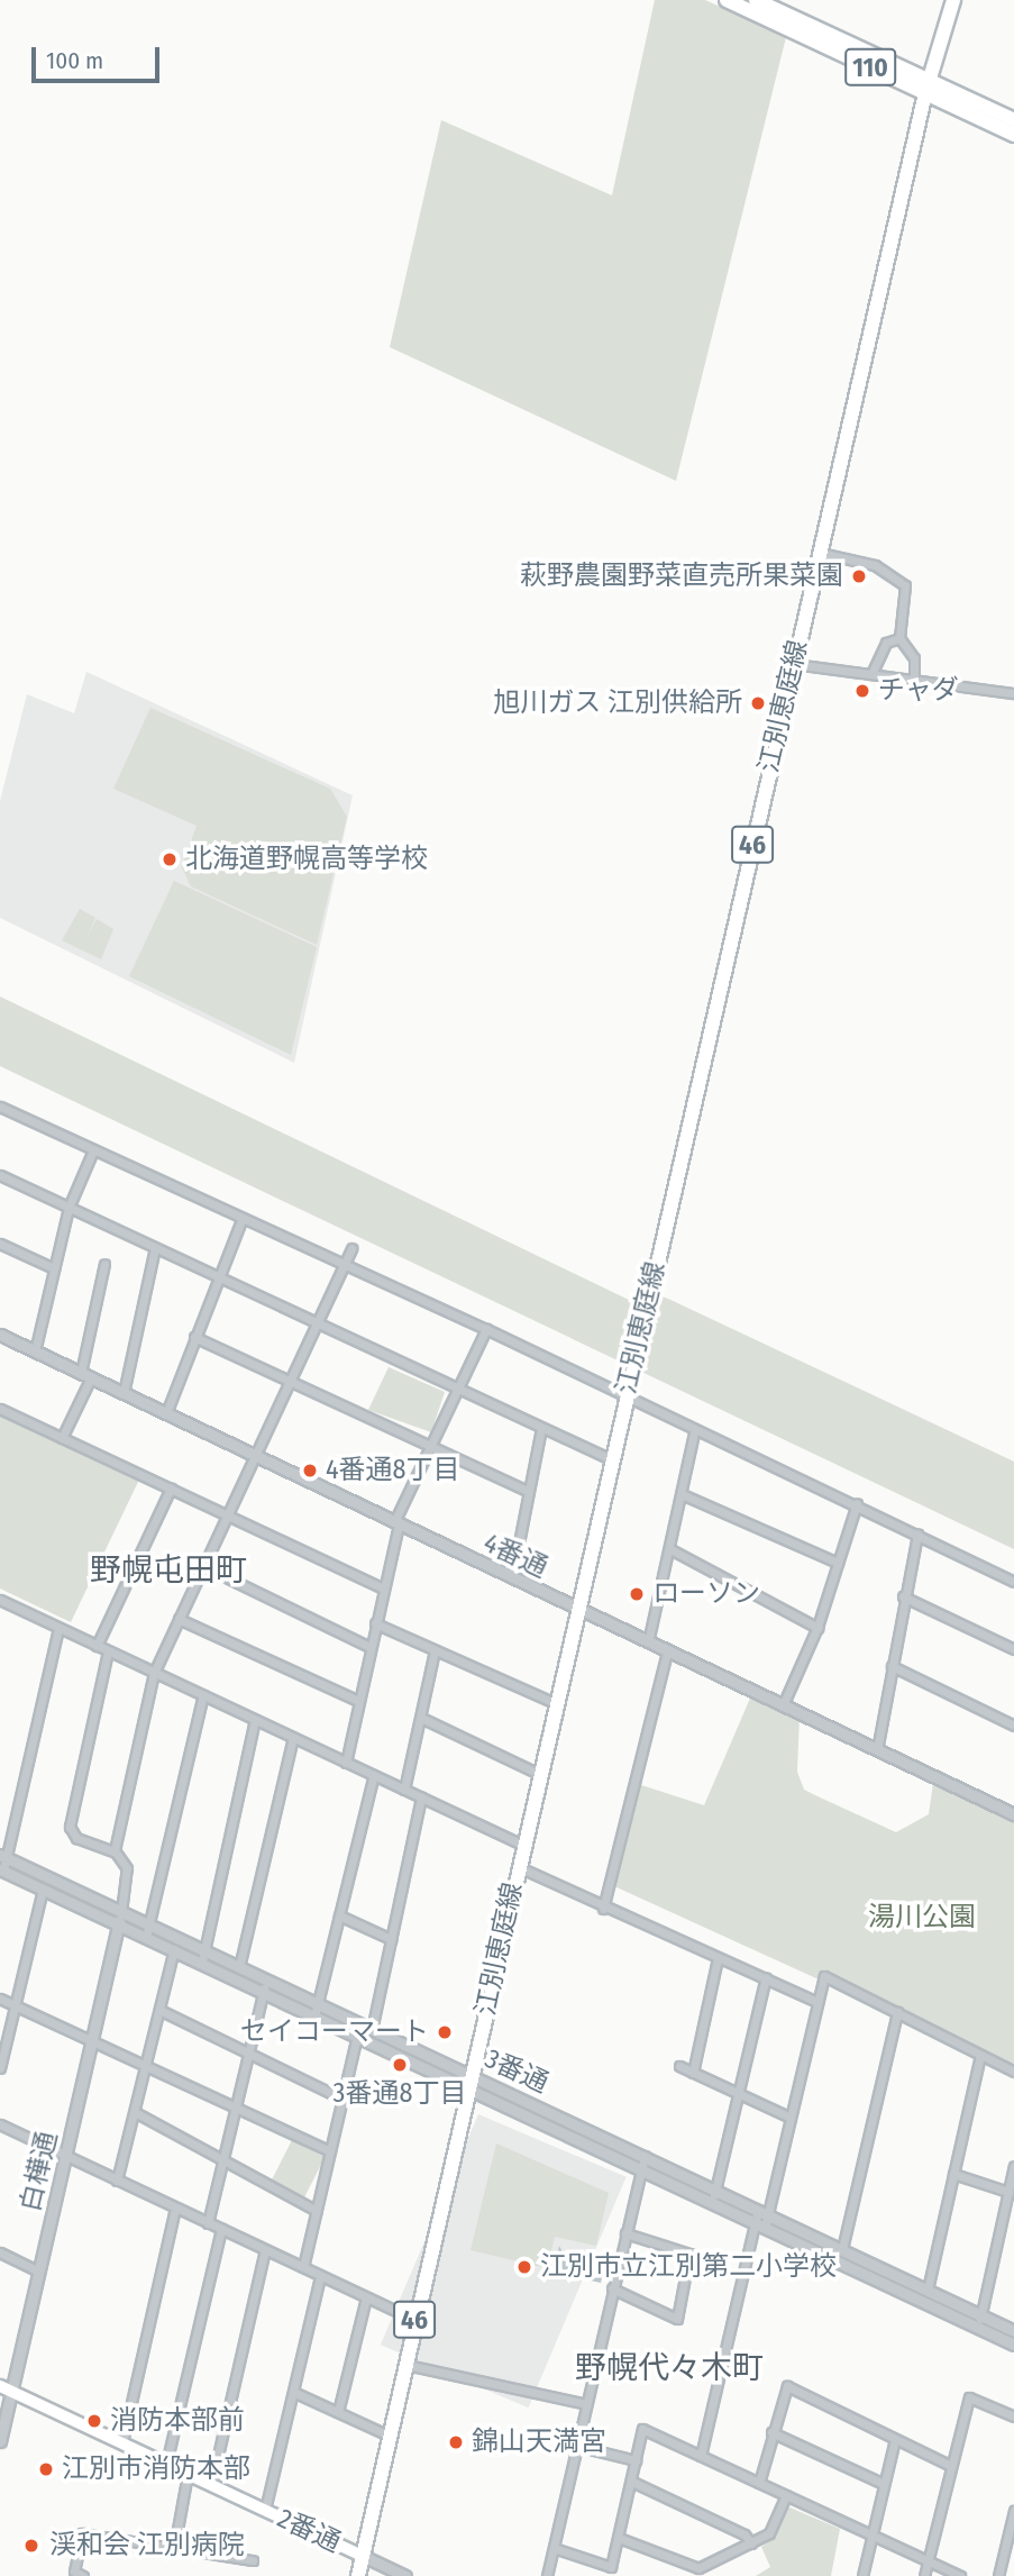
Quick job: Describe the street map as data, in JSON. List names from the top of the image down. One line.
{"streets":{"main road":["110","江別恵庭線","46","2番通"],"street":["4番通","3番通","白樺通"]},"crossings":[["110","江別恵庭線"],["江別恵庭線","4番通"],["江別恵庭線","3番通"],["江別恵庭線","2番通"],["3番通","白樺通"],["白樺通","2番通"]],"districts":["野幌屯田町","野幌代々木町"],"parks":["湯川公園"],"places":["萩野農園野菜直売所果菜園","チャダ","旭川ガス 江別供給所","北海道野幌高等学校","4番通8丁目","ローソン","セイコーマート","3番通8丁目","江別市立江別第二小学校","消防本部前","錦山天満宮","江別市消防本部","渓和会 江別病院"],"scale_bar":"100 m"}
